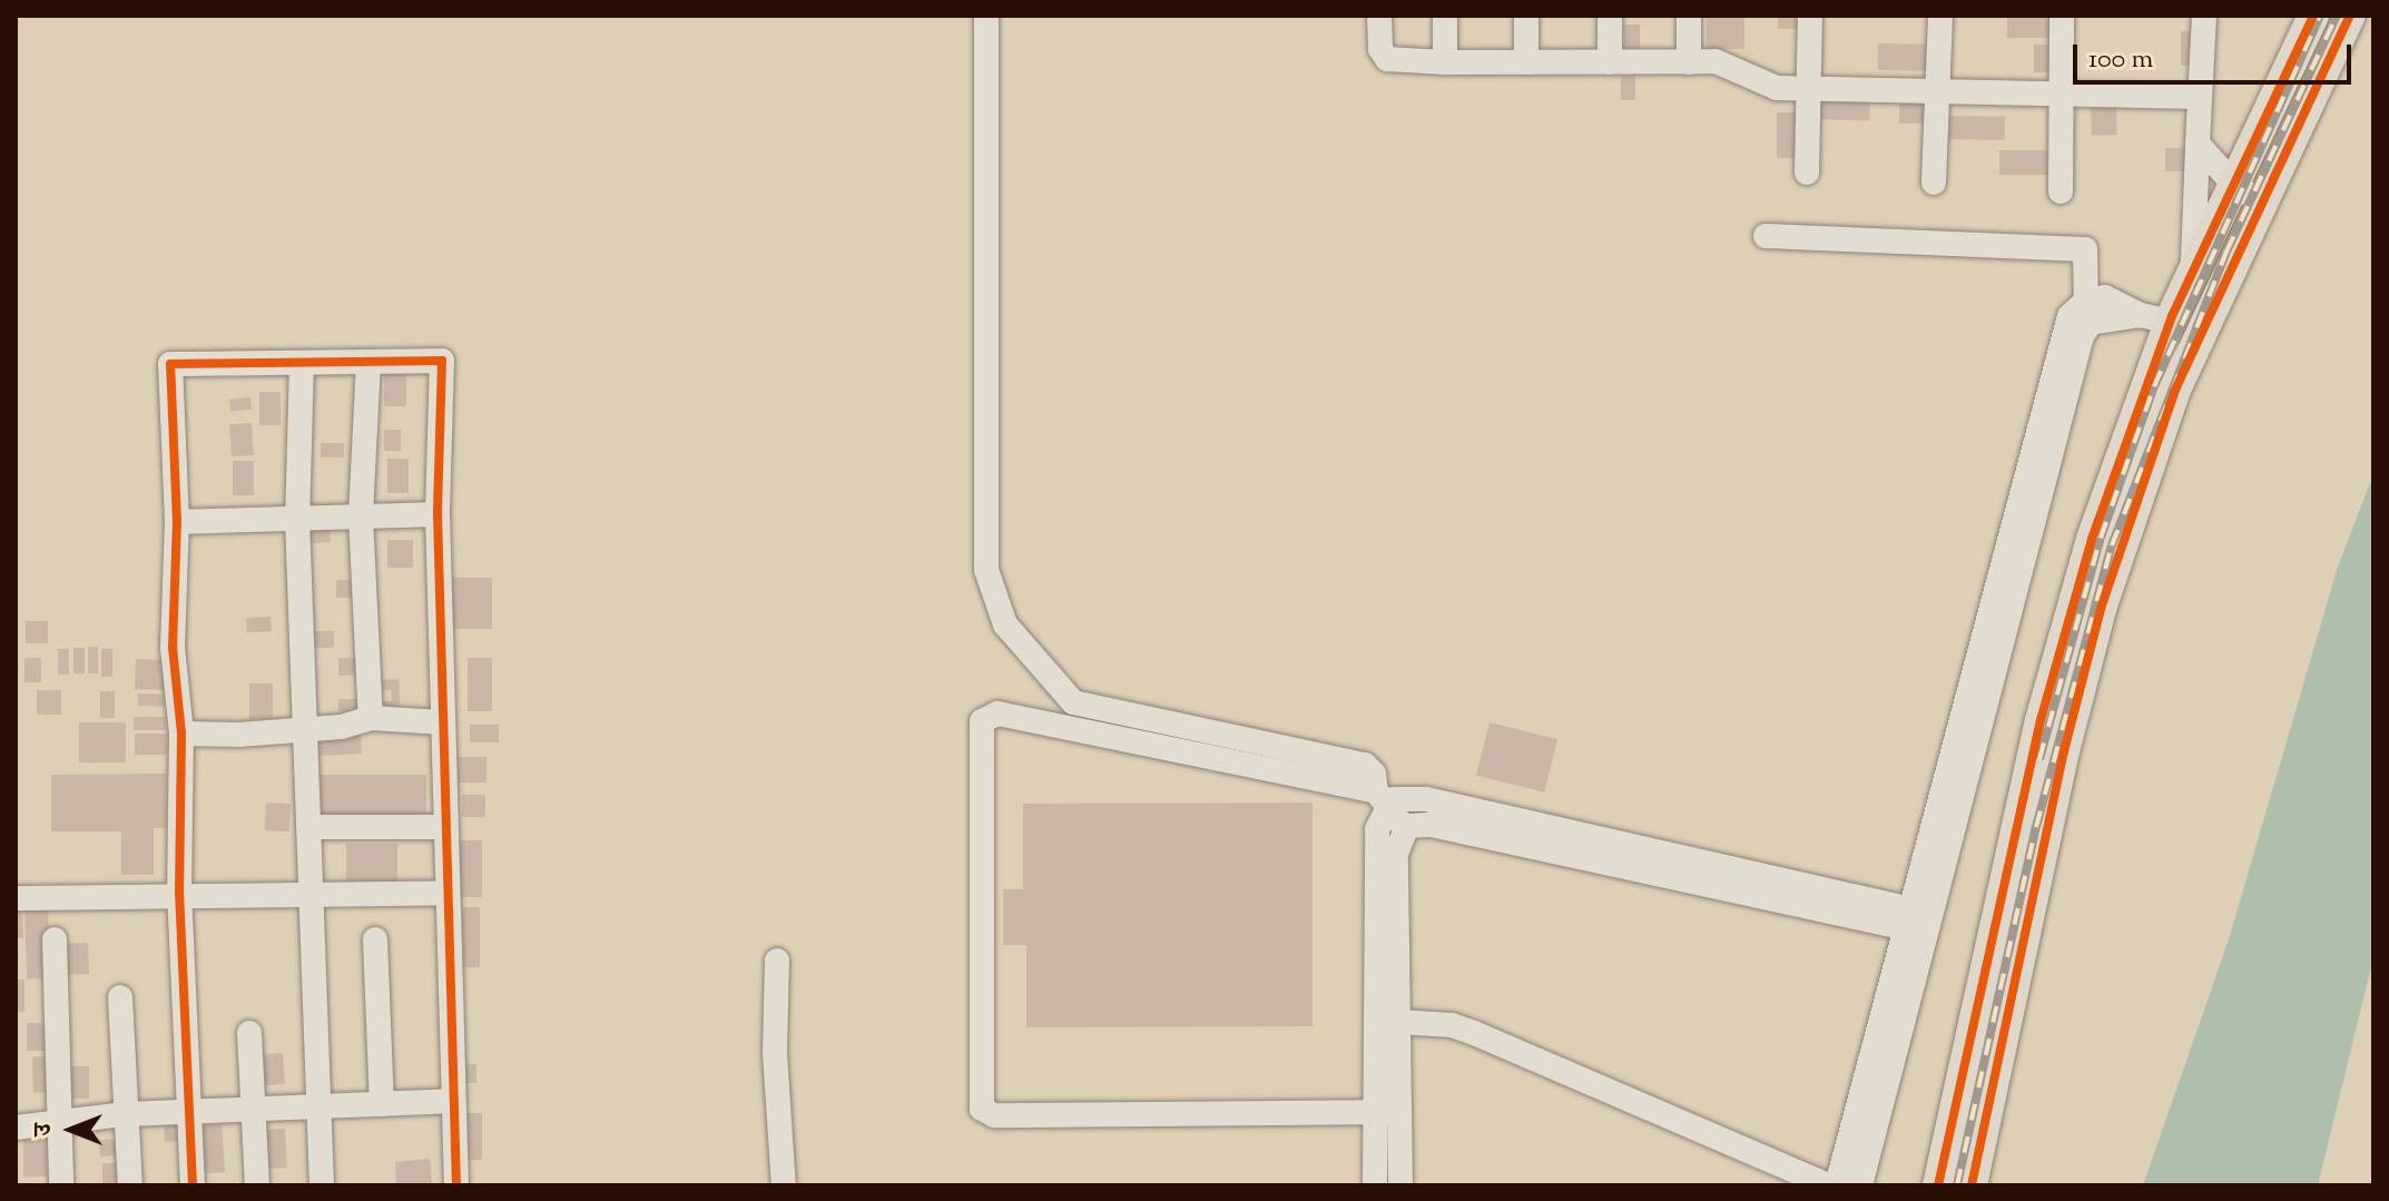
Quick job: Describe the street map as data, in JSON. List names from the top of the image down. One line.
{"scale_bar":"100 m","north":"left"}
